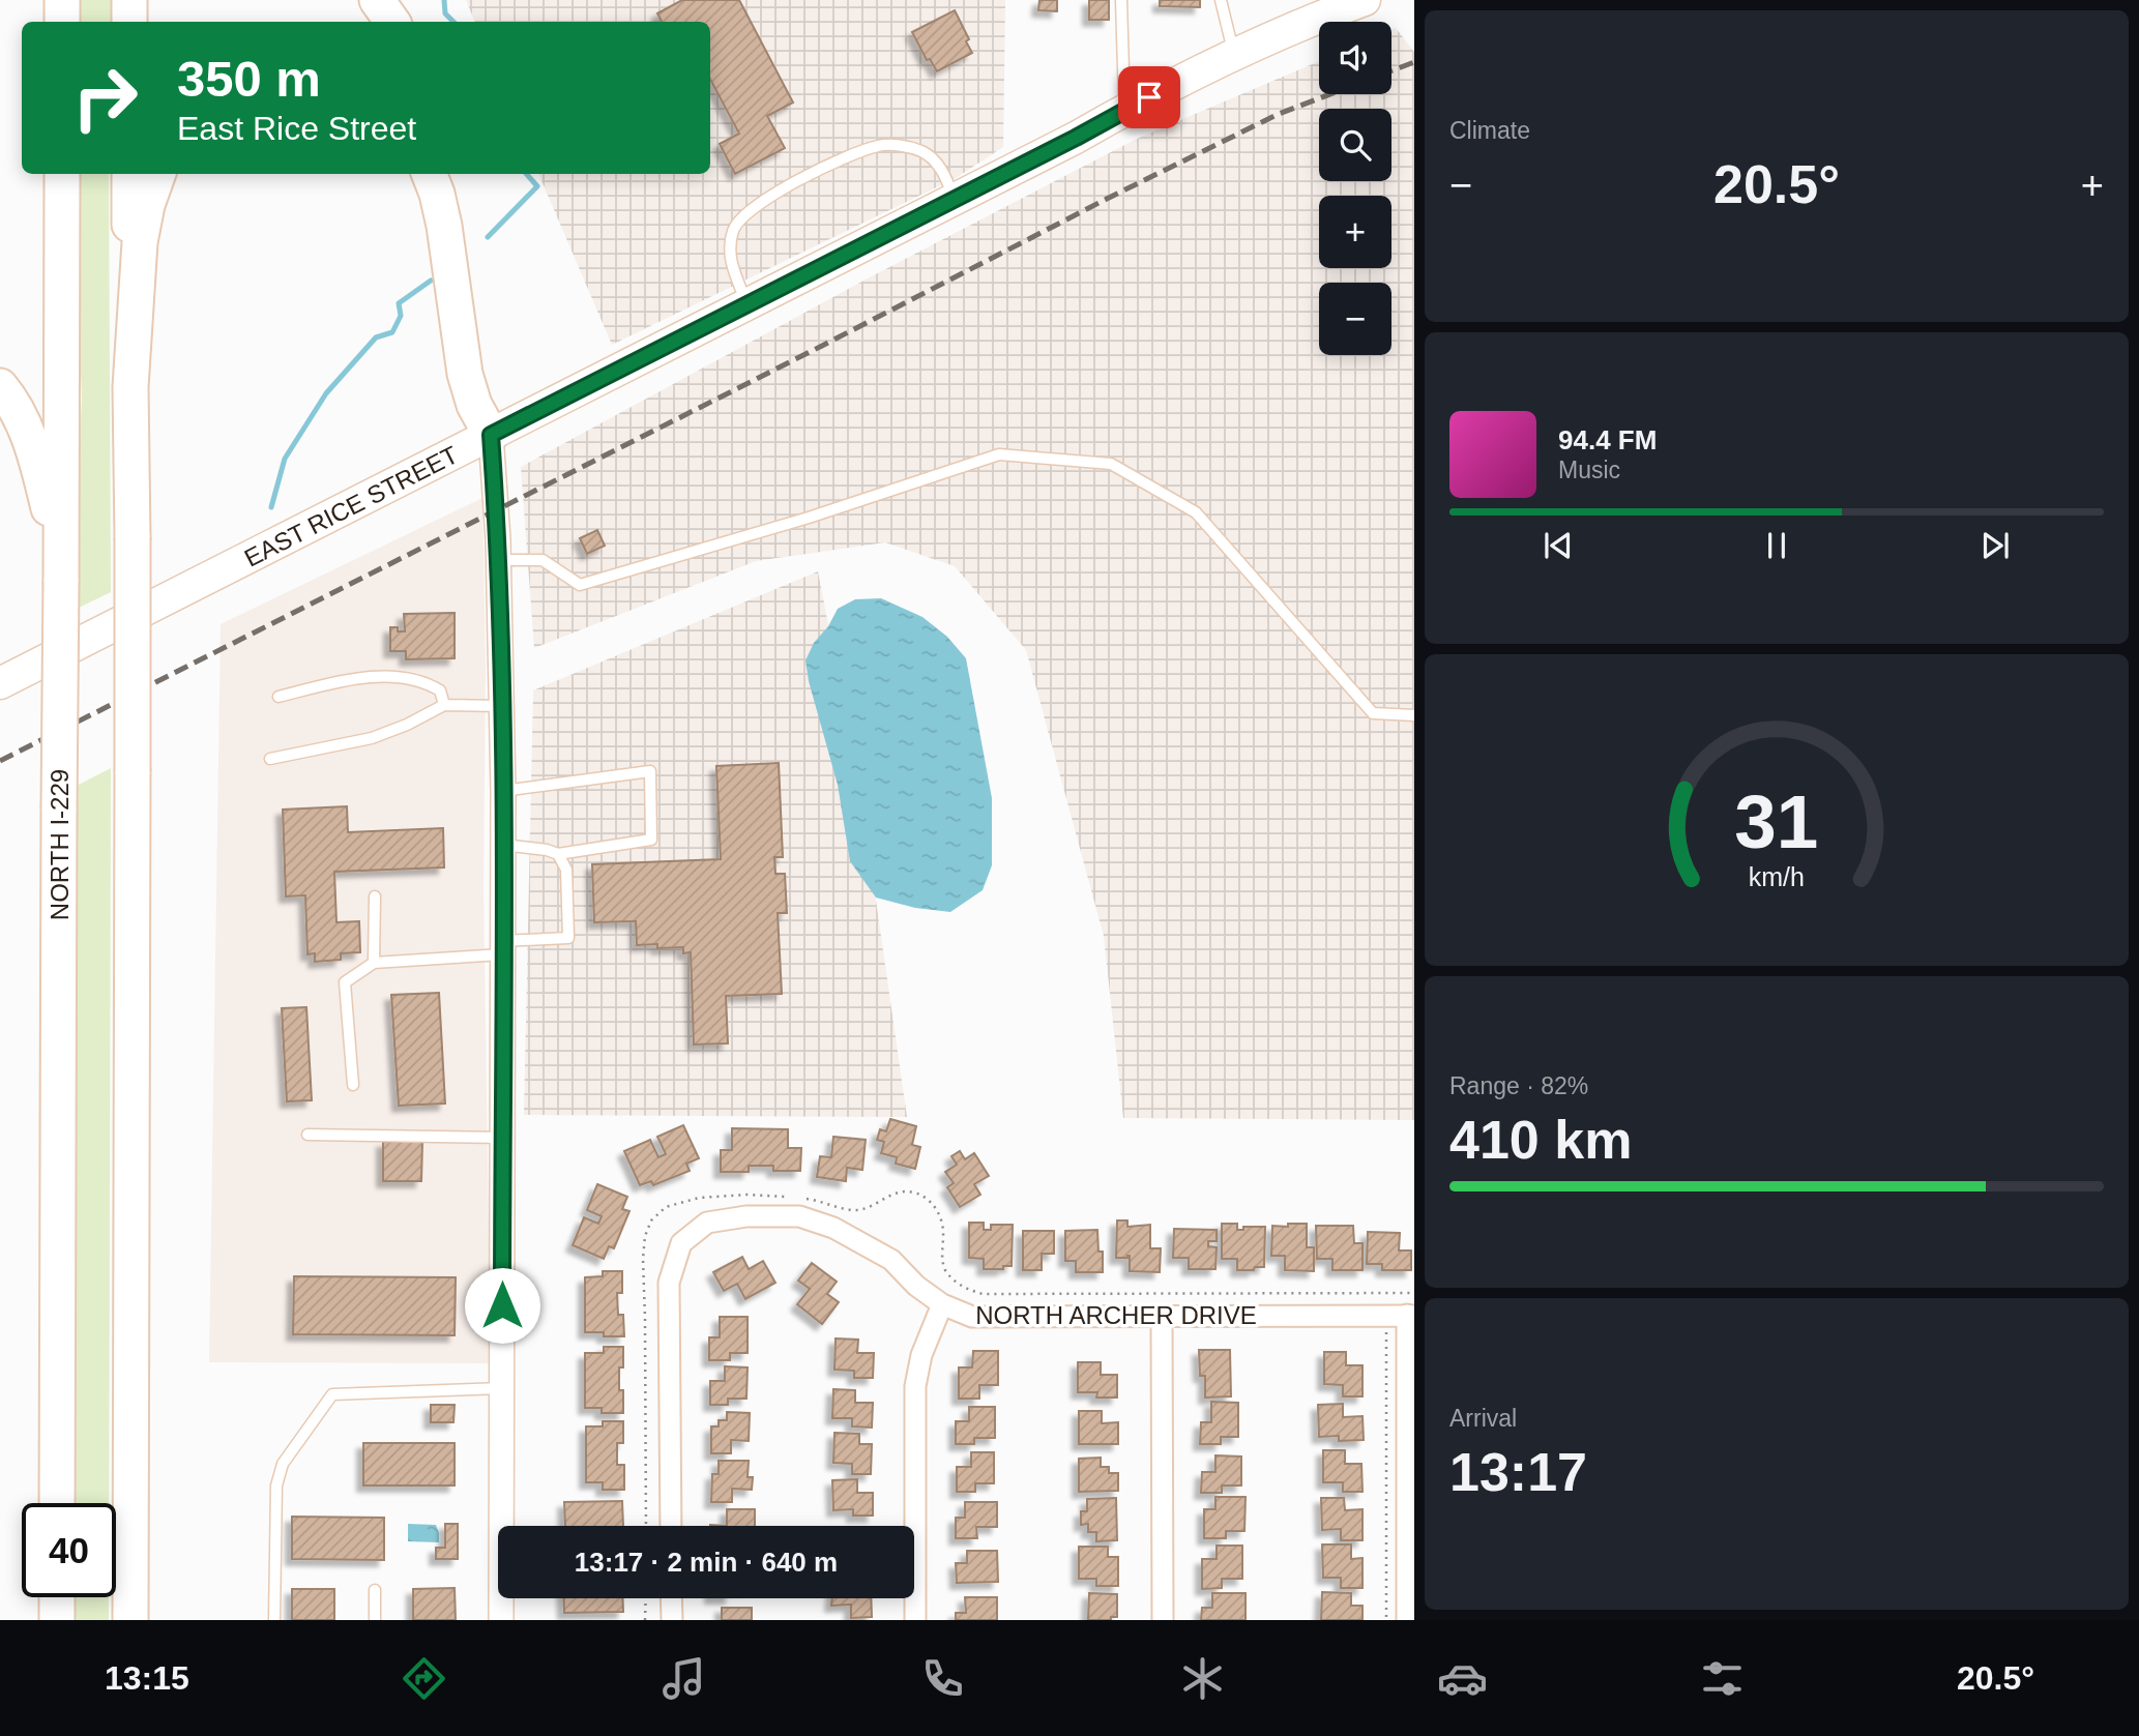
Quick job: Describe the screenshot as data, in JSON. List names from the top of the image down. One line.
{"streets":{"highway":["NORTH I-229"],"main road":["EAST RICE STREET"],"street":["NORTH ARCHER DRIVE"]},"page":{"tile":["Climate",["Range · 82%","410 km"],["Arrival","13:17"]],"map_buttons":["+","−"],"turn":["350 m","East Rice Street"],"heat":["−","20.5°","+"],"song":["94.4 FM","Music"],"limit":"40","trip":"13:17 · 2 min · 640 m","tabs":["13:15","20.5°"],"gauge":["31","km/h"]}}
